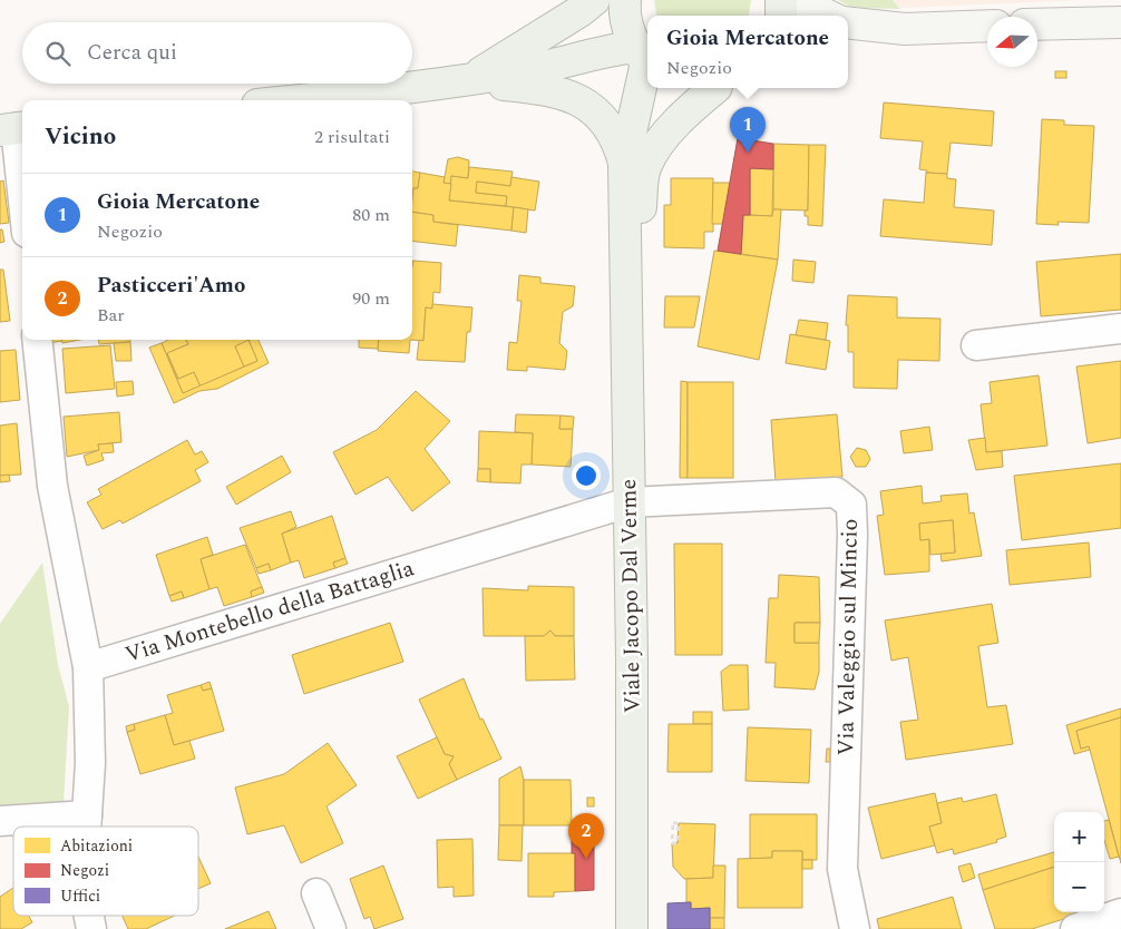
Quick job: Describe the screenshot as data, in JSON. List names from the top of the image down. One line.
{"streets":{"main road":["Viale Jacopo Dal Verme"],"street":["Via Montebello della Battaglia","Via Valeggio sul Mincio"]},"crossings":[["Viale Jacopo Dal Verme","Via Montebello della Battaglia"],["Viale Jacopo Dal Verme","Via Valeggio sul Mincio"],["Via Montebello della Battaglia","Via Valeggio sul Mincio"]],"legend":["Abitazioni","Negozi","Uffici"],"north":"left","page":{"popup":["Gioia Mercatone","Negozio"],"search":"Cerca qui","heading":["Vicino","2 risultati"],"pins":["1","2"],"list":[{"mark":"1","name":"Gioia Mercatone","note":"Negozio","value":"80 m"},{"mark":"2","name":"Pasticceri'Amo","note":"Bar","value":"90 m"}],"map_buttons":["+","−"]}}
